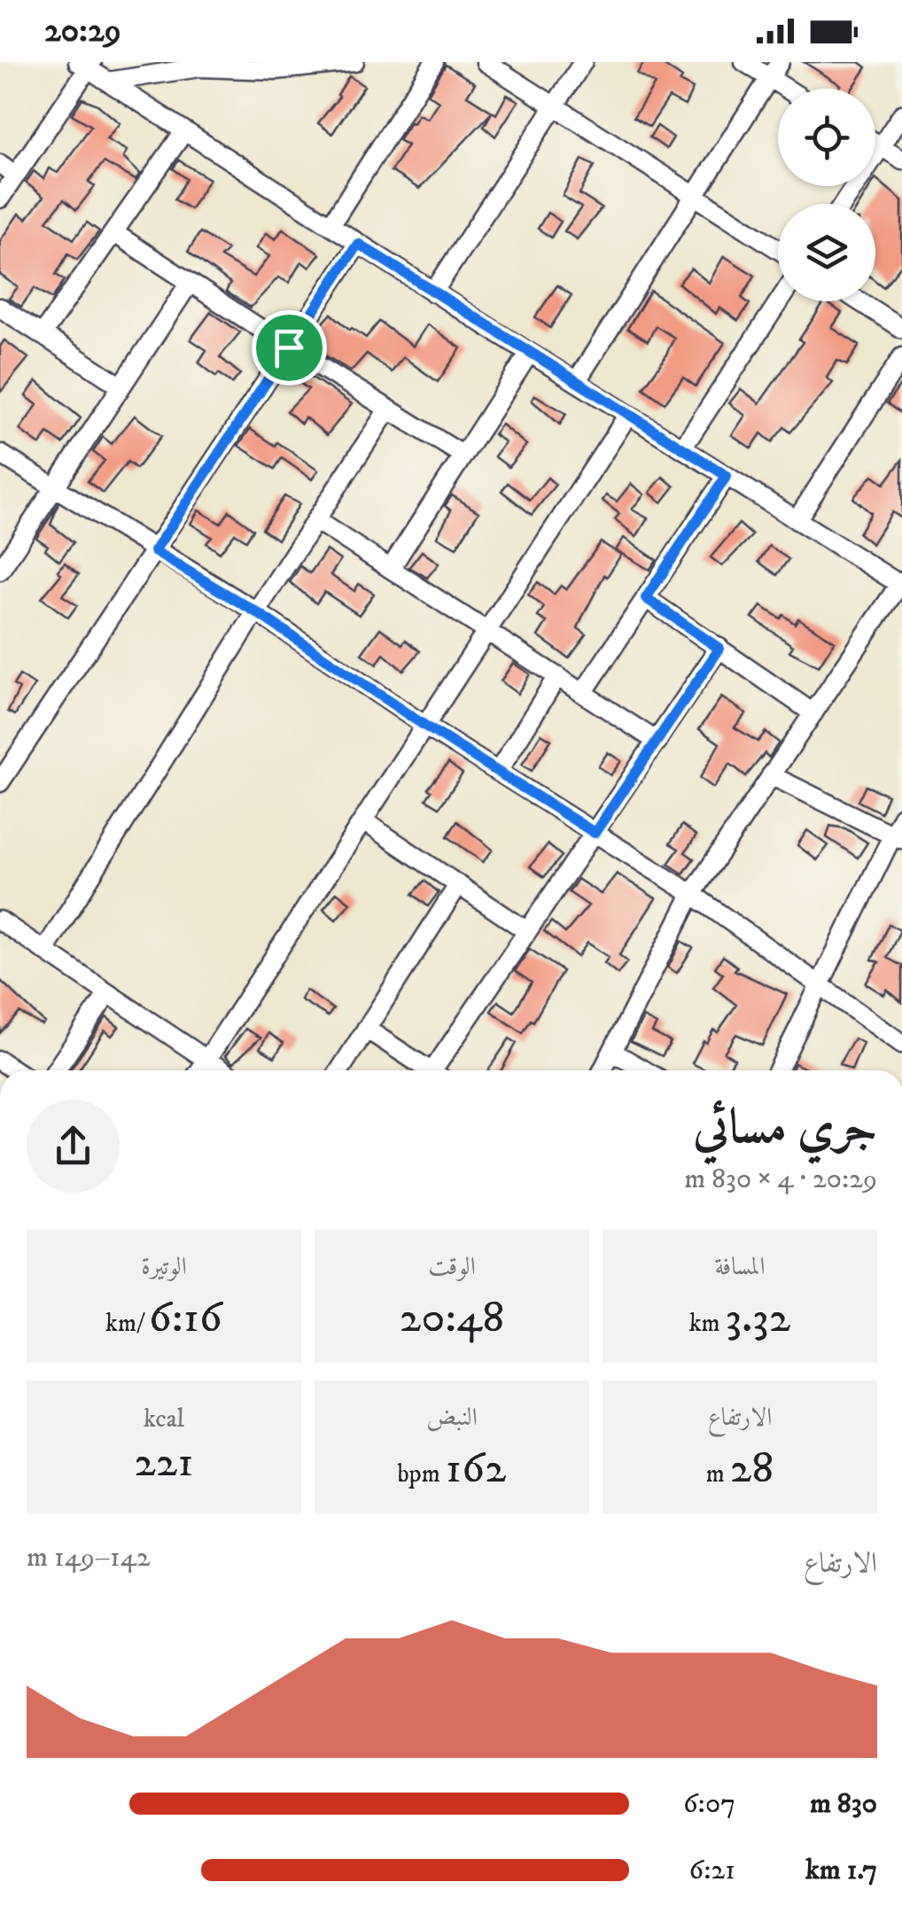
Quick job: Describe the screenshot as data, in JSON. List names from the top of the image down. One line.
{"page":{"status":"20:29","heading":["جري مسائي","20:29 · 4 × 830 m"],"stats":[["المسافة","3.32 km"],["الوقت","20:48"],["الوتيرة","6:16 /km"],["الارتفاع","28 m"],["النبض","162 bpm"],["kcal","221"]],"chart":["الارتفاع","142–149 m"],"list":[{"name":"830 m","note":"6:07"},{"name":"1.7 km","note":"6:21"}]}}
